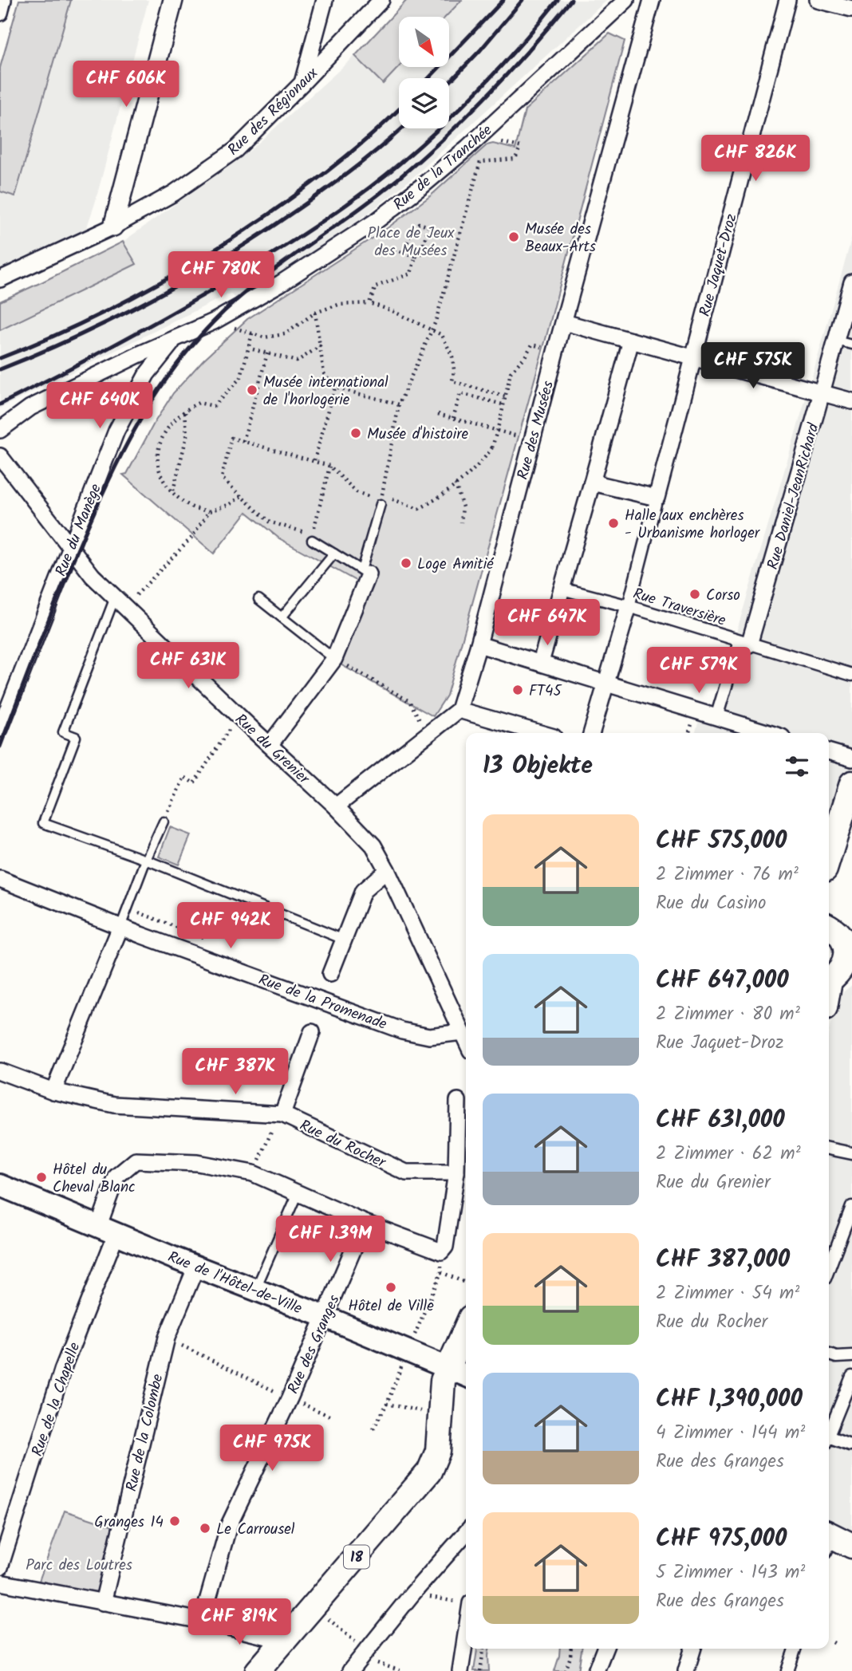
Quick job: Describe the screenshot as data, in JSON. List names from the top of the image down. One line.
{"streets":{"main road":["Rue de l'Hôtel-de-Ville","18"],"street":["Rue des Régionaux","Rue de la Tranchée","Rue Jaquet-Droz","Rue des Musées","Rue Daniel-JeanRichard","Rue du Manège","Rue Traversière","Rue du Grenier","Rue de la Promenade","Rue du Rocher","Rue des Granges","Rue de la Chapelle","Rue de la Colombe"]},"crossings":[["Rue de la Tranchée","Rue du Manège"],["Rue Jaquet-Droz","Rue Traversière"],["Rue Daniel-JeanRichard","Rue Traversière"],["Rue du Manège","Rue du Grenier"],["Rue du Grenier","Rue de la Promenade"],["Rue du Rocher","Rue de la Chapelle"],["Rue de l'Hôtel-de-Ville","Rue des Granges"],["Rue de l'Hôtel-de-Ville","Rue de la Chapelle"],["Rue de l'Hôtel-de-Ville","Rue de la Colombe"],["Rue de l'Hôtel-de-Ville","18"],["Rue des Granges","Rue de la Chapelle"]],"parks":["Place de Jeux des Musées","Parc des Loutres"],"places":["Musée des Beaux-Arts","Musée international de l'horlogerie","Musée d'histoire","Halle aux enchères - Urbanisme horloger","Loge Amitié","Corso","FT45","Hôtel du Cheval Blanc","Hôtel de Ville","Granges 14","Le Carrousel"],"north":"bottom right","page":{"price":["CHF 606K","CHF 826K","CHF 780K","CHF 575K","CHF 640K","CHF 647K","CHF 631K","CHF 579K","CHF 942K","CHF 387K","CHF 1.39M","CHF 975K","CHF 819K"],"heading":"13 Objekte","list":[{"name":"CHF 575,000","note":"2 Zimmer · 76 m² · Rue du Casino"},{"name":"CHF 647,000","note":"2 Zimmer · 80 m² · Rue Jaquet-Droz"},{"name":"CHF 631,000","note":"2 Zimmer · 62 m² · Rue du Grenier"},{"name":"CHF 387,000","note":"2 Zimmer · 54 m² · Rue du Rocher"},{"name":"CHF 1,390,000","note":"4 Zimmer · 144 m² · Rue des Granges"},{"name":"CHF 975,000","note":"5 Zimmer · 143 m² · Rue des Granges"}]}}
